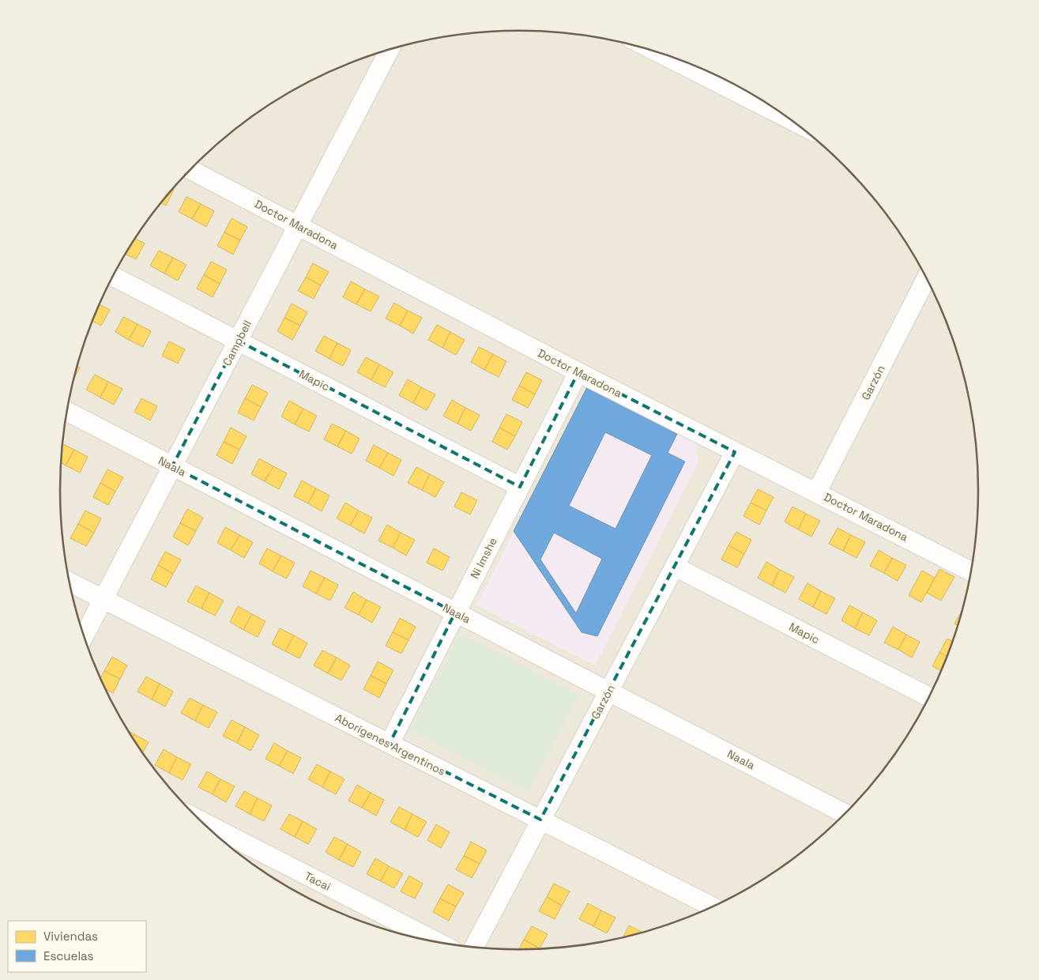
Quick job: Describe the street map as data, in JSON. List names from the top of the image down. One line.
{"streets":{"street":["Doctor Maradona","Campbell","Mapic","Garzón","Naala","Ni Imshe","Aborígenes Argentinos","Tacai"]},"crossings":[["Doctor Maradona","Campbell"],["Doctor Maradona","Garzón"],["Doctor Maradona","Ni Imshe"],["Campbell","Mapic"],["Campbell","Naala"],["Campbell","Aborígenes Argentinos"],["Mapic","Garzón"],["Mapic","Ni Imshe"],["Garzón","Naala"],["Garzón","Aborígenes Argentinos"],["Naala","Ni Imshe"],["Ni Imshe","Aborígenes Argentinos"]],"legend":["Viviendas","Escuelas"]}
